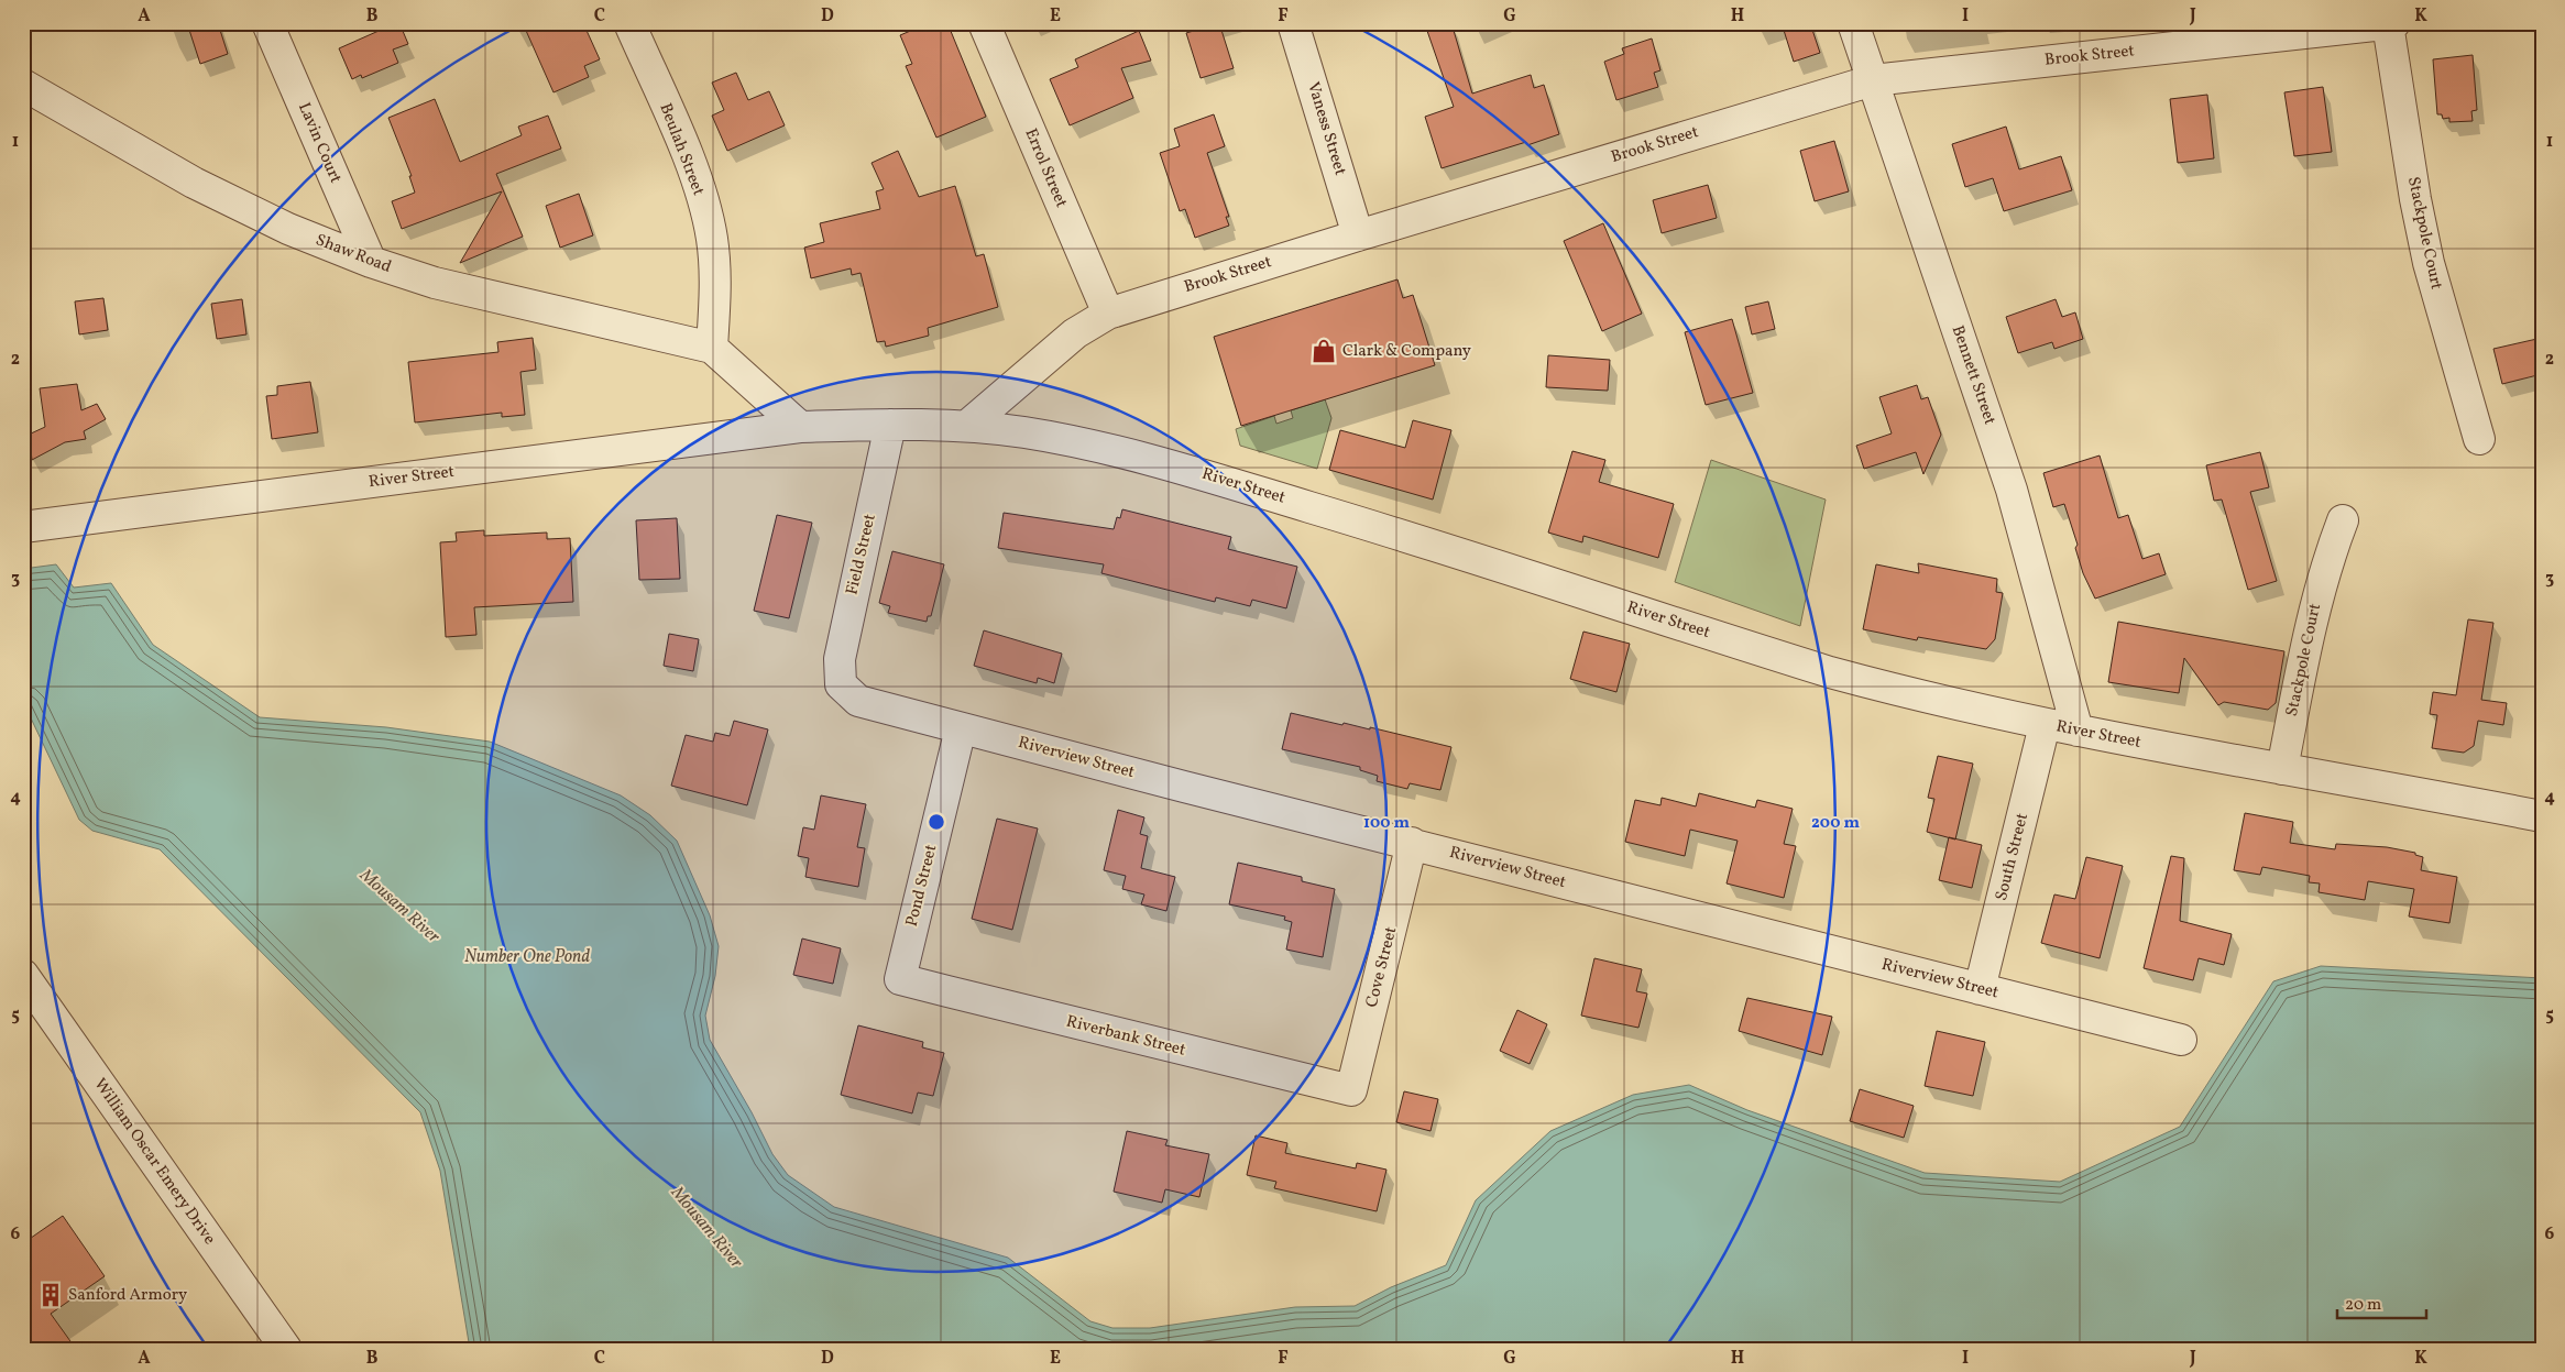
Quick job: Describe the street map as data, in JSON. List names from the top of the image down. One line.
{"streets":{"street":["Brook Street","Vaness Street","Lavin Court","Beulah Street","Errol Street","Stackpole Court","Shaw Road","Bennett Street","River Street","Field Street","Riverview Street","South Street","Pond Street","Cove Street","Riverbank Street","William Oscar Emery Drive"]},"crossings":[["Brook Street","Vaness Street"],["Brook Street","Errol Street"],["Brook Street","Stackpole Court"],["Brook Street","Bennett Street"],["Brook Street","River Street"],["Lavin Court","Shaw Road"],["Beulah Street","Shaw Road"],["Stackpole Court","River Street"],["Bennett Street","River Street"],["River Street","Field Street"],["River Street","South Street"],["Field Street","Riverview Street"],["Riverview Street","South Street"],["Riverview Street","Pond Street"],["Riverview Street","Cove Street"],["Pond Street","Riverbank Street"],["Cove Street","Riverbank Street"]],"water":["Mousam River","Number One Pond"],"places":{"shop":["Clark & Company"],"building":["Sanford Armory"]},"scale_bar":"20 m","grid":{"columns":["A","B","C","D","E","F","G","H","I","J","K"],"rows":["1","2","3","4","5","6"]},"rings":["100 m","200 m"]}
